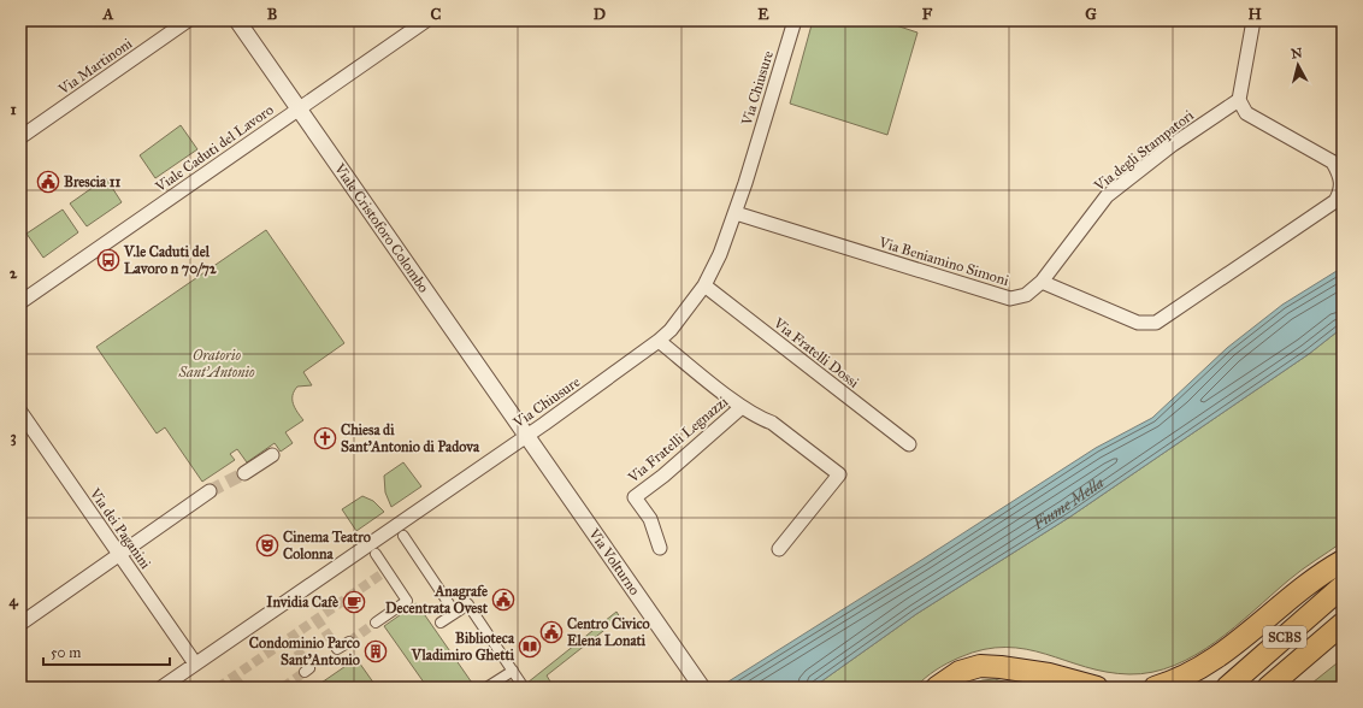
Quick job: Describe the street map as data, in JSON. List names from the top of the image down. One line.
{"streets":{"highway":["SCBS"],"street":["Via Martinoni","Via Chiusure","Viale Caduti del Lavoro","Via degli Stampatori","Viale Cristoforo Colombo","Via Beniamino Simoni","Via Fratelli Dossi","Via Fratelli Legnazzi","Via dei Paganini","Via Volturno"]},"crossings":[["Via Chiusure","Viale Cristoforo Colombo"],["Via Chiusure","Via Beniamino Simoni"],["Via Chiusure","Via Fratelli Dossi"],["Via Chiusure","Via Fratelli Legnazzi"],["Via Chiusure","Via dei Paganini"],["Via Chiusure","Via Volturno"],["Viale Caduti del Lavoro","Viale Cristoforo Colombo"],["Via degli Stampatori","Via Beniamino Simoni"],["Viale Cristoforo Colombo","Via Volturno"]],"water":["Fiume Mella"],"parks":["Oratorio Sant'Antonio"],"places":{"public building":["Brescia 11","Anagrafe Decentrata Ovest","Centro Civico Elena Lonati"],"bus stop":["V.le Caduti del Lavoro n 70/72"],"church":["Chiesa di Sant'Antonio di Padova"],"theatre":["Cinema Teatro Colonna"],"cafe":["Invidia Cafè"],"library":["Biblioteca Vladimiro Ghetti"],"building":["Condominio Parco Sant'Antonio"]},"scale_bar":"50 m","north":"top","grid":{"columns":["A","B","C","D","E","F","G","H"],"rows":["1","2","3","4"]}}
